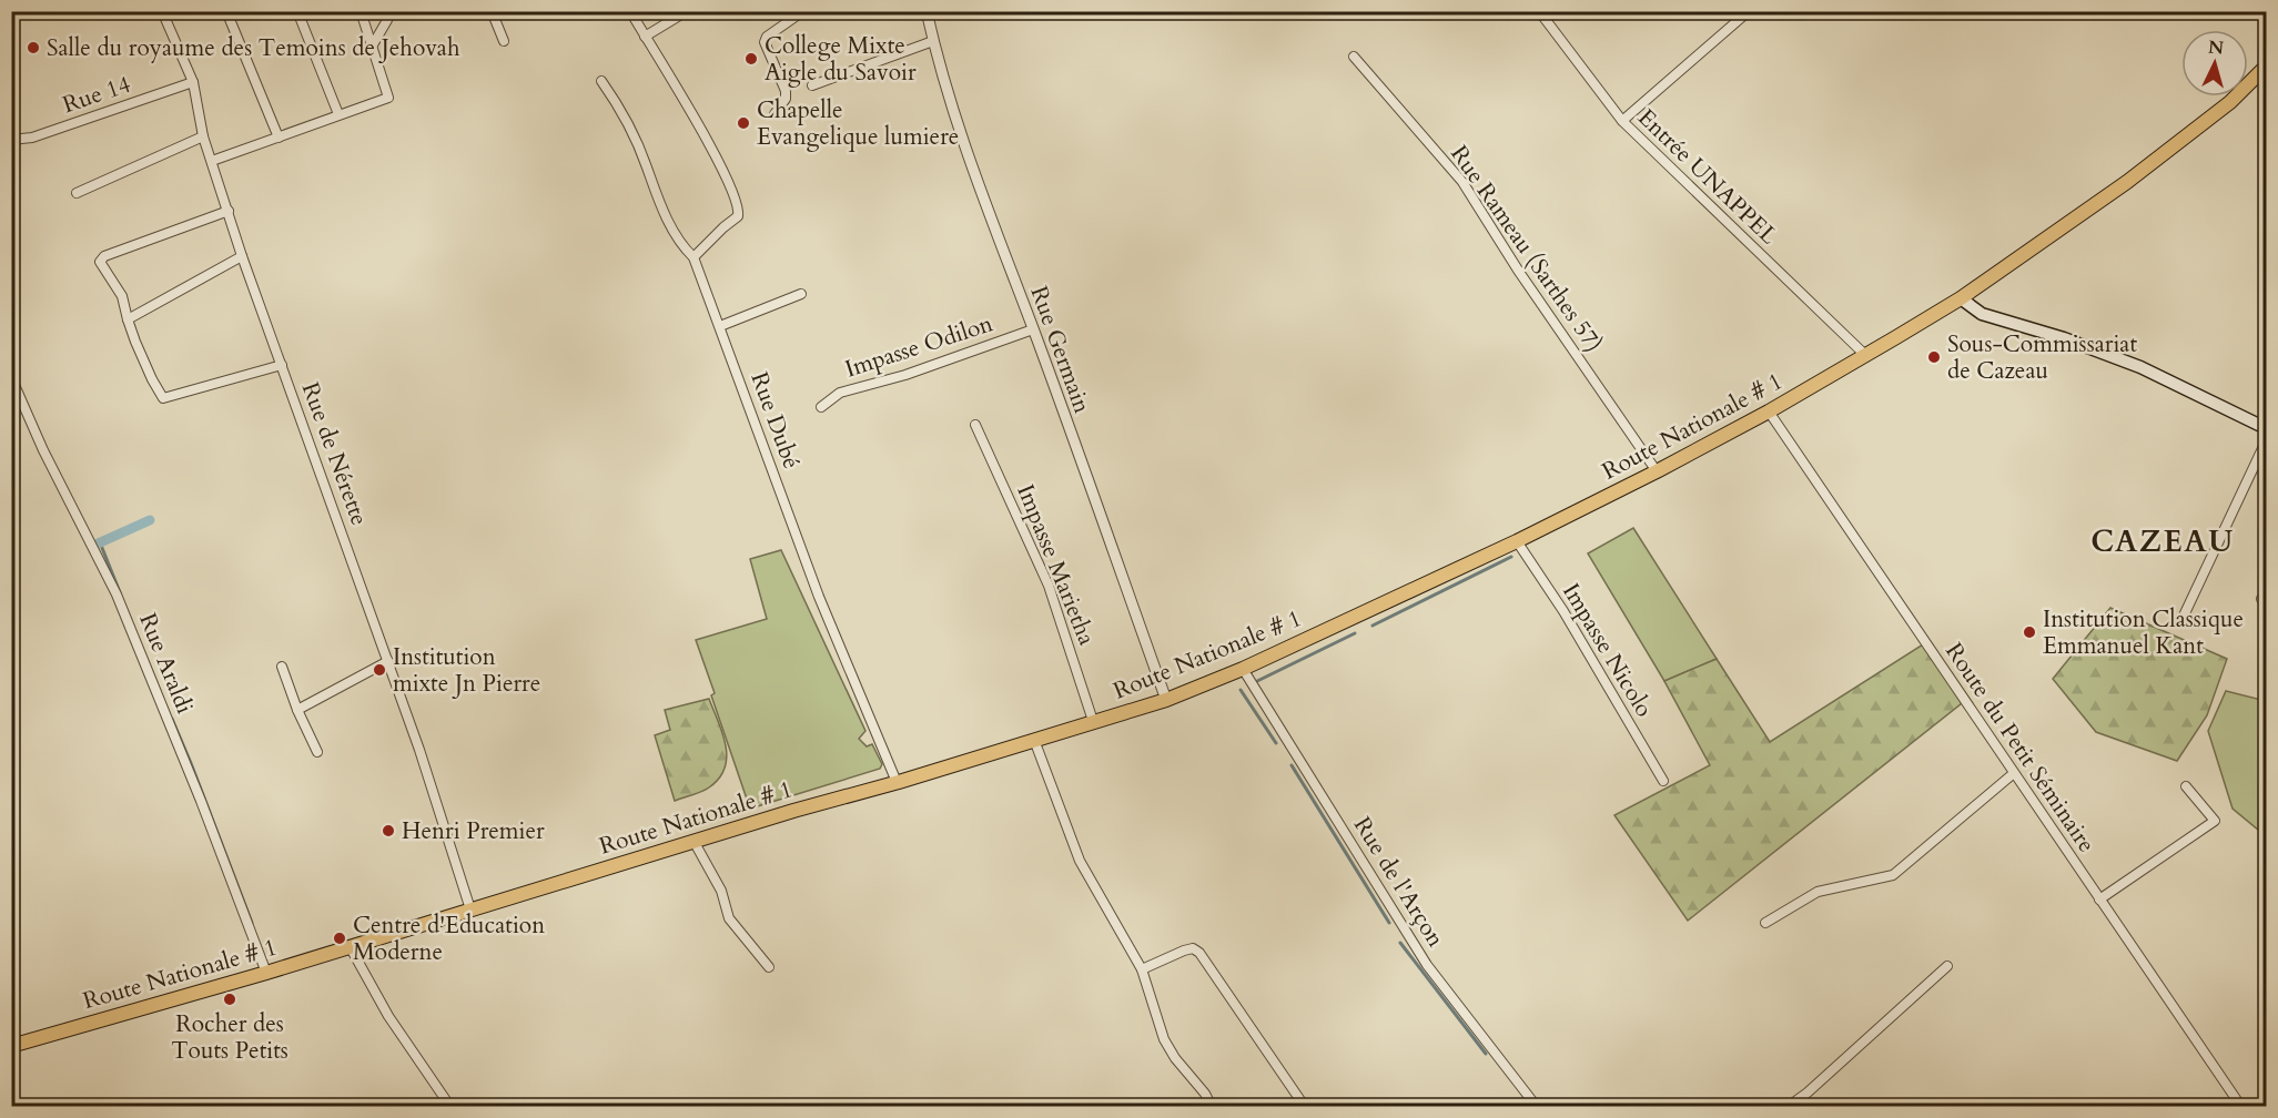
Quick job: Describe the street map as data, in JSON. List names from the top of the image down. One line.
{"streets":{"main road":["Route Nationale # 1"],"street":["Rue 14","Entrée UNAPPEL","Rue Rameau (Sarthes 57)","Impasse Odilon","Rue Germain","Rue Dubé","Rue de Nérette","Impasse Marietha","Impasse Nicolo","Rue Araldi","Route du Petit Séminaire","Rue de l'Arçon"]},"crossings":[["Rue 14","Rue de Nérette"],["Entrée UNAPPEL","Route Nationale # 1"],["Rue Rameau (Sarthes 57)","Route Nationale # 1"],["Impasse Odilon","Rue Germain"],["Rue Germain","Route Nationale # 1"],["Rue Dubé","Route Nationale # 1"],["Route Nationale # 1","Rue de Nérette"],["Route Nationale # 1","Impasse Marietha"],["Route Nationale # 1","Impasse Nicolo"],["Route Nationale # 1","Rue Araldi"],["Route Nationale # 1","Route du Petit Séminaire"],["Route Nationale # 1","Rue de l'Arçon"]],"districts":["CAZEAU"],"places":["Salle du royaume des Temoins de Jehovah","College Mixte Aigle du Savoir","Chapelle Evangelique lumiere","Sous-Commissariat de Cazeau","Institution Classique Emmanuel Kant","Institution mixte Jn Pierre","Henri Premier","Centre d'Education Moderne","Rocher des Touts Petits"],"north":"top"}
